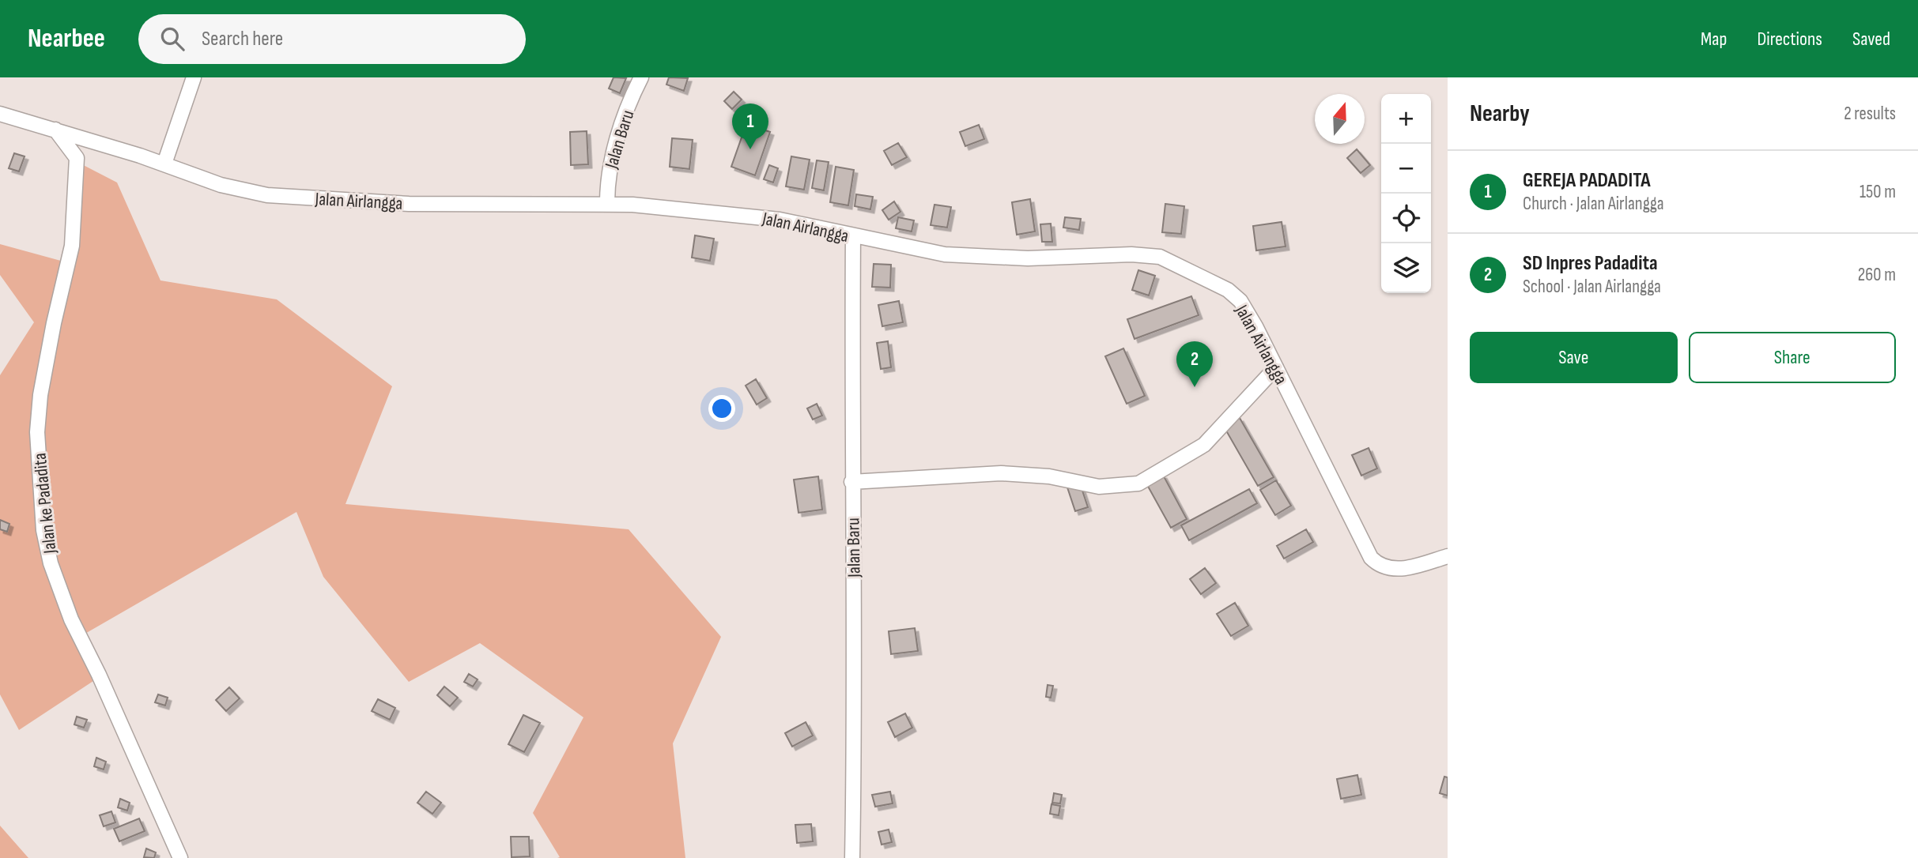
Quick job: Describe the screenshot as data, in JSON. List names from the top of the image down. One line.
{"streets":{"street":["Jalan Baru","Jalan Airlangga","Jalan ke Padadita"]},"crossings":[["Jalan Baru","Jalan Airlangga"]],"north":"top","page":{"header":"Nearbee","search":"Search here","nav":["Map","Directions","Saved"],"heading":["Nearby","2 results"],"map_buttons":["+","−"],"pins":["1","2"],"list":[{"mark":"1","name":"GEREJA PADADITA","note":"Church · Jalan Airlangga","value":"150 m"},{"mark":"2","name":"SD Inpres Padadita","note":"School · Jalan Airlangga","value":"260 m"}],"buttons":["Save","Share"]}}
